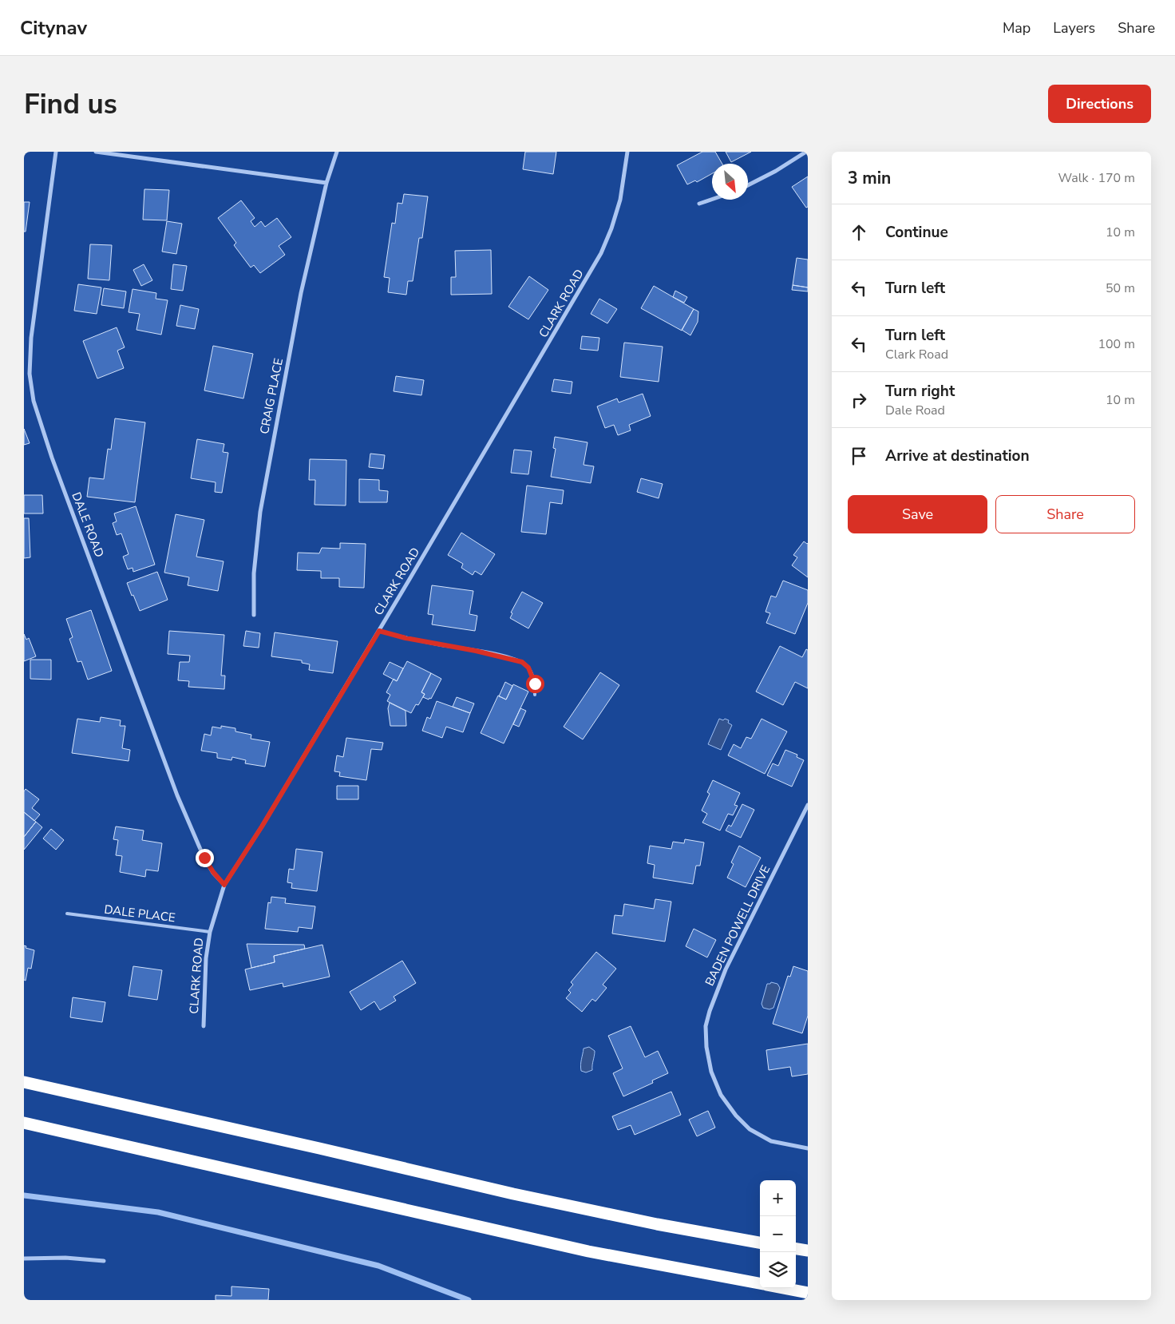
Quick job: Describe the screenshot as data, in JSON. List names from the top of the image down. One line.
{"streets":{"street":["CLARK ROAD","CRAIG PLACE","DALE ROAD","BADEN POWELL DRIVE"],"lane":["DALE PLACE"]},"crossings":[["CLARK ROAD","DALE ROAD"],["CLARK ROAD","DALE PLACE"]],"north":"bottom right","page":{"header":"Citynav","nav":["Map","Layers","Share"],"buttons":["Directions",["Save","Share"]],"title":"Find us","heading":["3 min","Walk · 170 m"],"list":[["Continue","10 m"],["Turn left","50 m"],["Turn left","Clark Road","100 m"],["Turn right","Dale Road","10 m"],"Arrive at destination"],"map_buttons":["+","−"]}}
